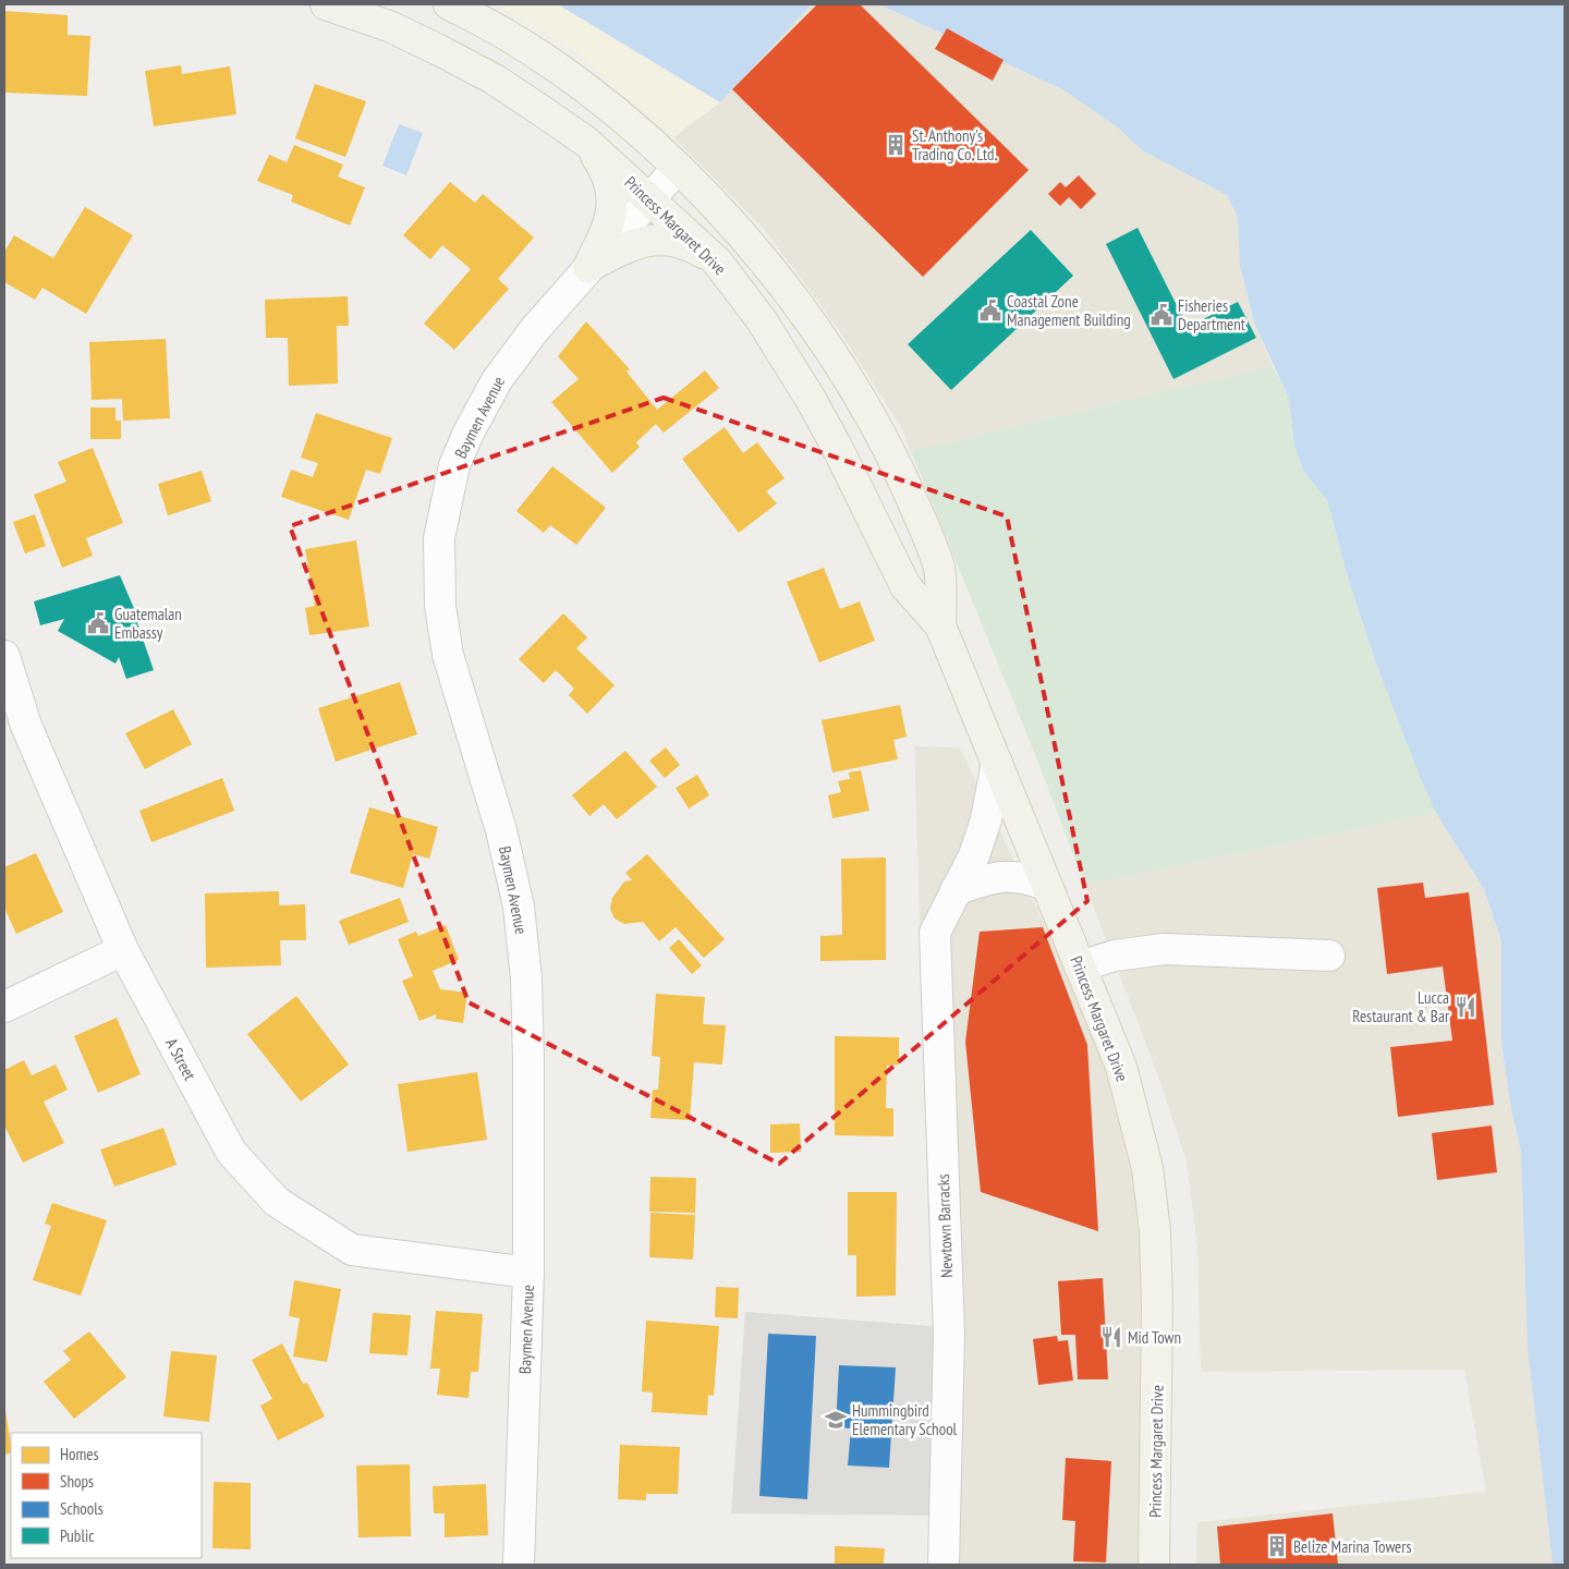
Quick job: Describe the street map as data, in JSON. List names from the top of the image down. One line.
{"streets":{"main road":["Princess Margaret Drive"],"street":["Baymen Avenue","A Street","Newtown Barracks"]},"crossings":[["Princess Margaret Drive","Baymen Avenue"],["Princess Margaret Drive","Newtown Barracks"],["Baymen Avenue","A Street"]],"places":{"building":["St. Anthony's Trading Co. Ltd.","Belize Marina Towers"],"public building":["Coastal Zone Management Building","Fisheries Department","Guatemalan Embassy"],"restaurant":["Lucca Restaurant & Bar","Mid Town"],"school or university":["Hummingbird Elementary School"]},"legend":["Homes","Shops","Schools","Public"]}
